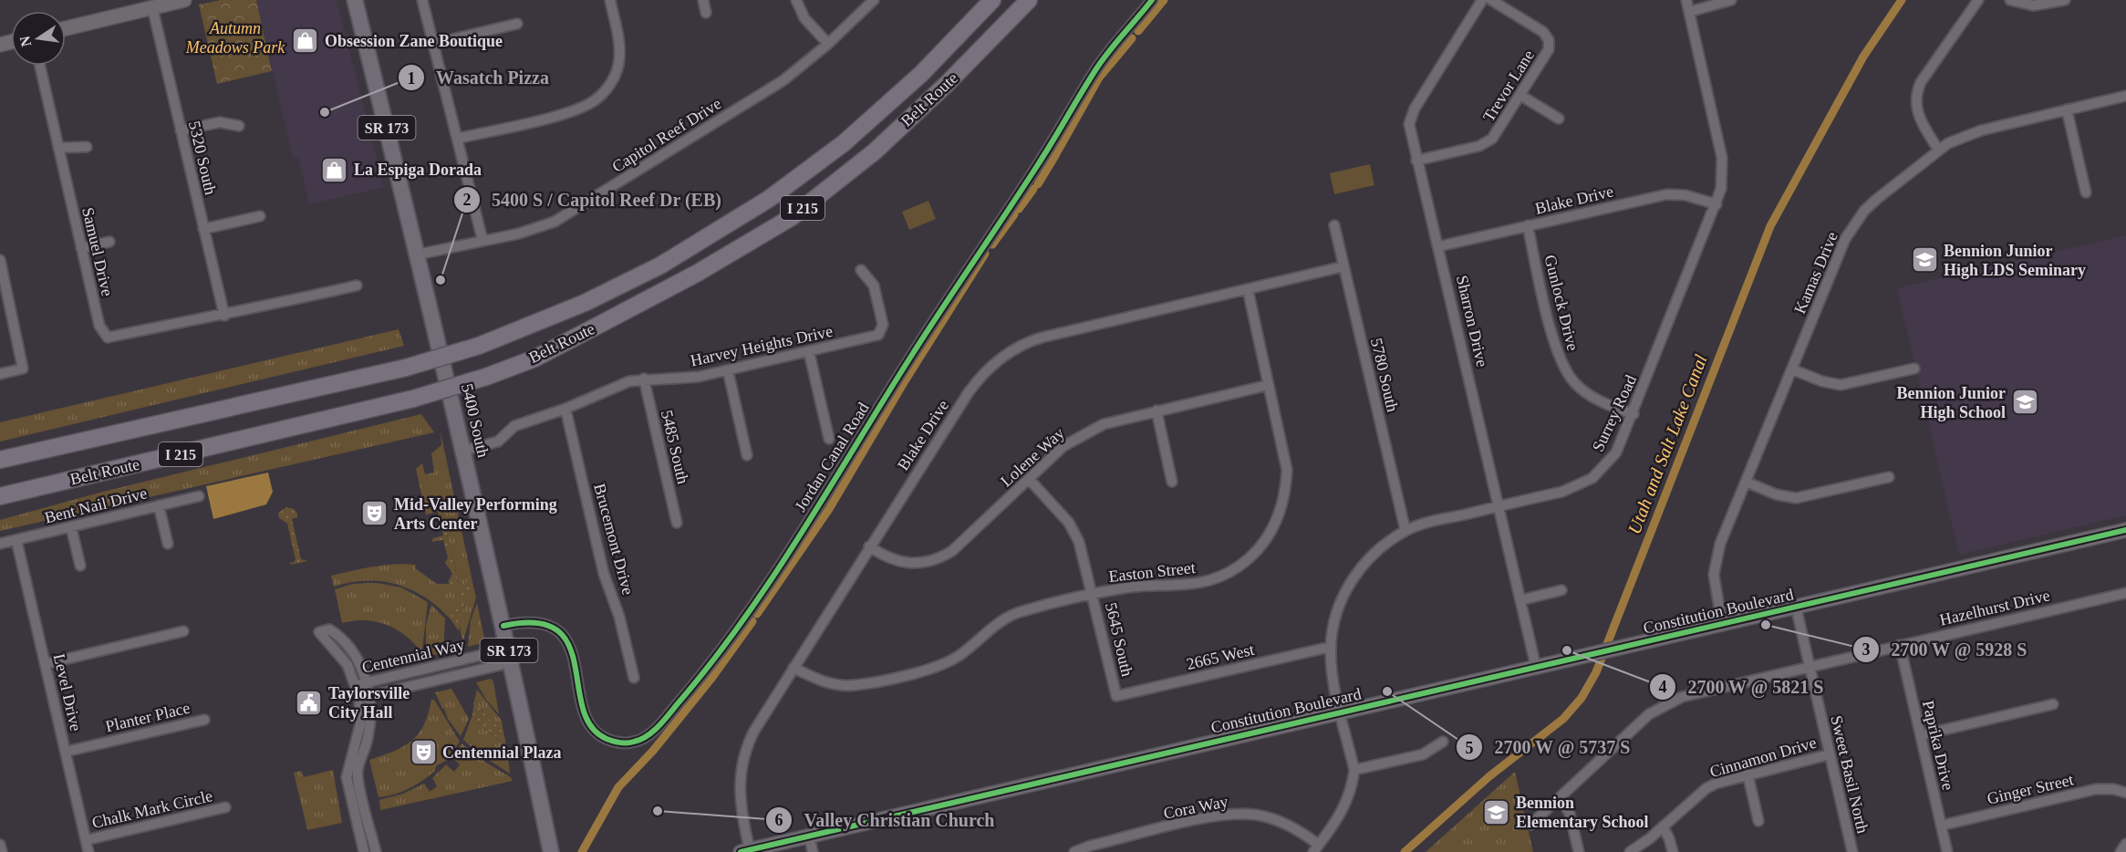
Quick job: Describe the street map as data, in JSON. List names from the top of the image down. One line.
{"streets":{"highway":["Belt Route","I 215"],"main road":["SR 173","5400 South","Constitution Boulevard"],"street":["Trevor Lane","Capitol Reef Drive","5320 South","Blake Drive","Samuel Drive","Kamas Drive","Gunlock Drive","Sharron Drive","Harvey Heights Drive","5780 South","Surrey Road","5485 South","Jordan Canal Road","Lolene Way","Bent Nail Drive","Brucemont Drive","Easton Street","Hazelhurst Drive","5645 South","Centennial Way","2665 West","Level Drive","Planter Place","Paprika Drive","Cinnamon Drive","Sweet Basil North","Ginger Street","Cora Way","Chalk Mark Circle"]},"crossings":[["Trevor Lane","Sharron Drive"],["Capitol Reef Drive","5400 South"],["5320 South","Samuel Drive"],["Blake Drive","Gunlock Drive"],["Blake Drive","Sharron Drive"],["Blake Drive","5780 South"],["Blake Drive","Surrey Road"],["Blake Drive","Lolene Way"],["Blake Drive","Easton Street"],["Blake Drive","Constitution Boulevard"],["Kamas Drive","Constitution Boulevard"],["Gunlock Drive","Surrey Road"],["Sharron Drive","Surrey Road"],["Sharron Drive","Constitution Boulevard"],["Harvey Heights Drive","5400 South"],["Harvey Heights Drive","5485 South"],["Harvey Heights Drive","Brucemont Drive"],["5780 South","Surrey Road"],["Surrey Road","Constitution Boulevard"],["Surrey Road","2665 West"],["5400 South","Jordan Canal Road"],["5400 South","Centennial Way"],["Lolene Way","Easton Street"],["Lolene Way","5645 South"],["Bent Nail Drive","Level Drive"],["Easton Street","5645 South"],["Hazelhurst Drive","Paprika Drive"],["Hazelhurst Drive","Sweet Basil North"],["Constitution Boulevard","Sweet Basil North"],["5645 South","2665 West"],["Level Drive","Planter Place"],["Level Drive","Chalk Mark Circle"],["Paprika Drive","Ginger Street"],["Cinnamon Drive","Sweet Basil North"]],"water":["Utah and Salt Lake Canal"],"parks":["Autumn Meadows Park"],"places":{"shop":["Obsession Zane Boutique","La Espiga Dorada"],"other":["Wasatch Pizza","5400 S / Capitol Reef Dr (EB)","2700 W @ 5928 S","2700 W @ 5821 S","2700 W @ 5737 S","Valley Christian Church"],"school or university":["Bennion Junior High LDS Seminary","Bennion Junior High School","Bennion Elementary School"],"theatre":["Mid-Valley Performing Arts Center","Centennial Plaza"],"public building":["Taylorsville City Hall"]},"north":"left"}
